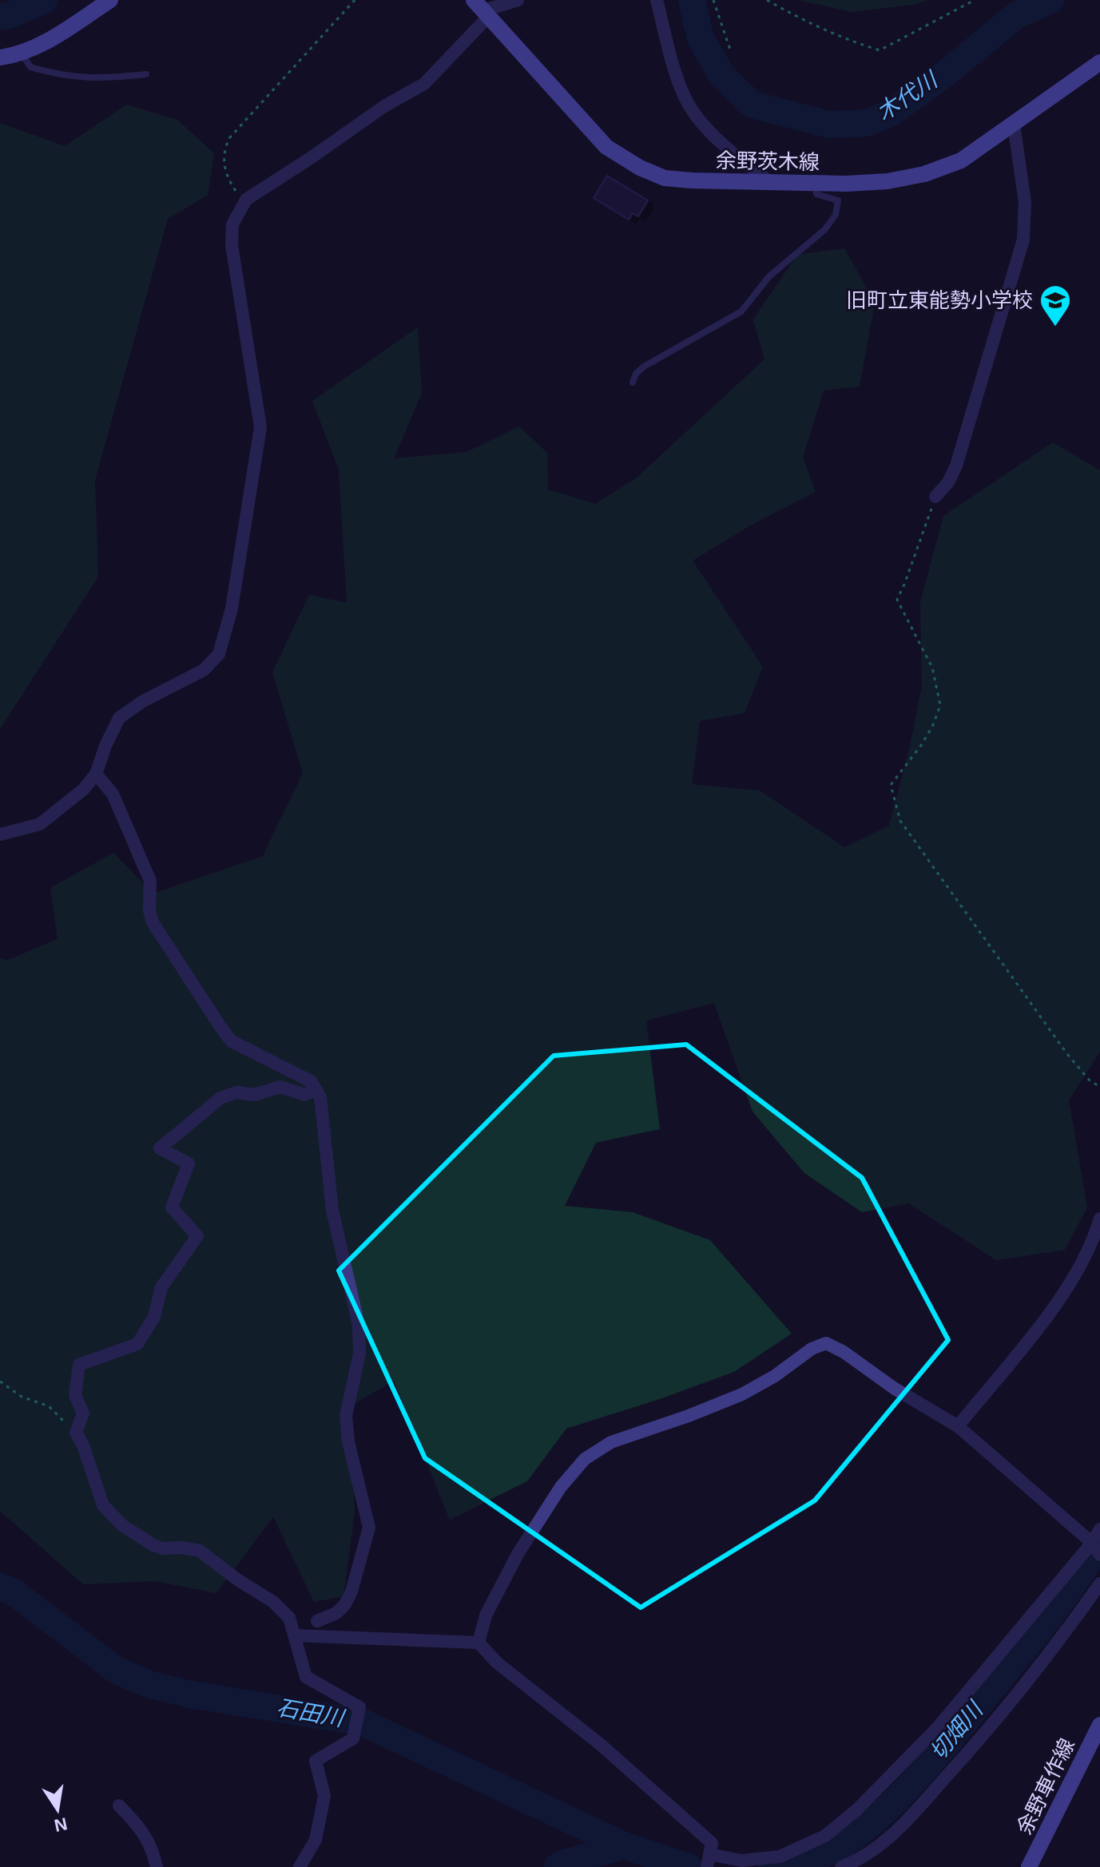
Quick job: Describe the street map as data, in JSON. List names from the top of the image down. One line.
{"streets":{"main road":["余野茨木線","余野車作線"]},"water":["木代川","石田川","切畑川"],"places":{"school or university":["旧町立東能勢小学校"]},"north":"bottom"}
